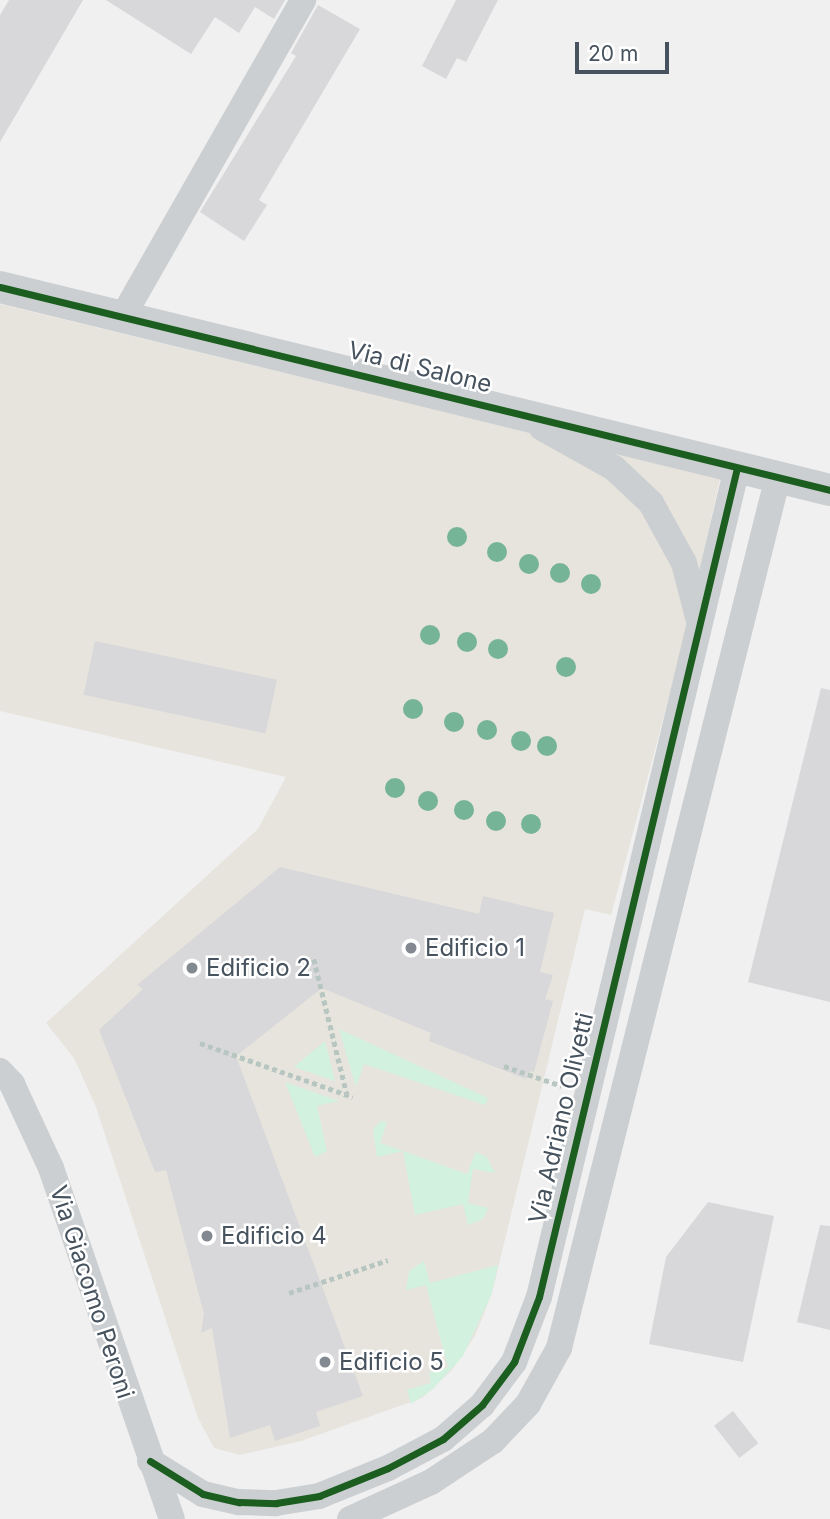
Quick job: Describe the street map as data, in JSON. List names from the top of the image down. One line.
{"streets":{"street":["Via di Salone","Via Adriano Olivetti","Via Giacomo Peroni"]},"crossings":[["Via di Salone","Via Adriano Olivetti"],["Via Adriano Olivetti","Via Giacomo Peroni"]],"places":["Edificio 1","Edificio 2","Edificio 4","Edificio 5"],"scale_bar":"20 m"}
